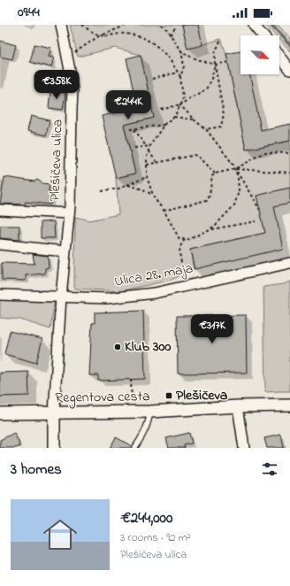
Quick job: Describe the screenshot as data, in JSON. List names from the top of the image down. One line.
{"streets":{"street":["Plešičeva ulica","Ulica 28. maja","Regentova cesta"]},"crossings":[["Plešičeva ulica","Ulica 28. maja"],["Plešičeva ulica","Regentova cesta"]],"places":{"other":["Klub 300"],"transit":["Plešičeva"]},"north":"bottom right","page":{"status":"09:44","price":["€358K","€244K","€317K"],"heading":"3 homes","list":[{"name":"€244,000","note":"3 rooms · 92 m² · Plešičeva ulica"}]}}
